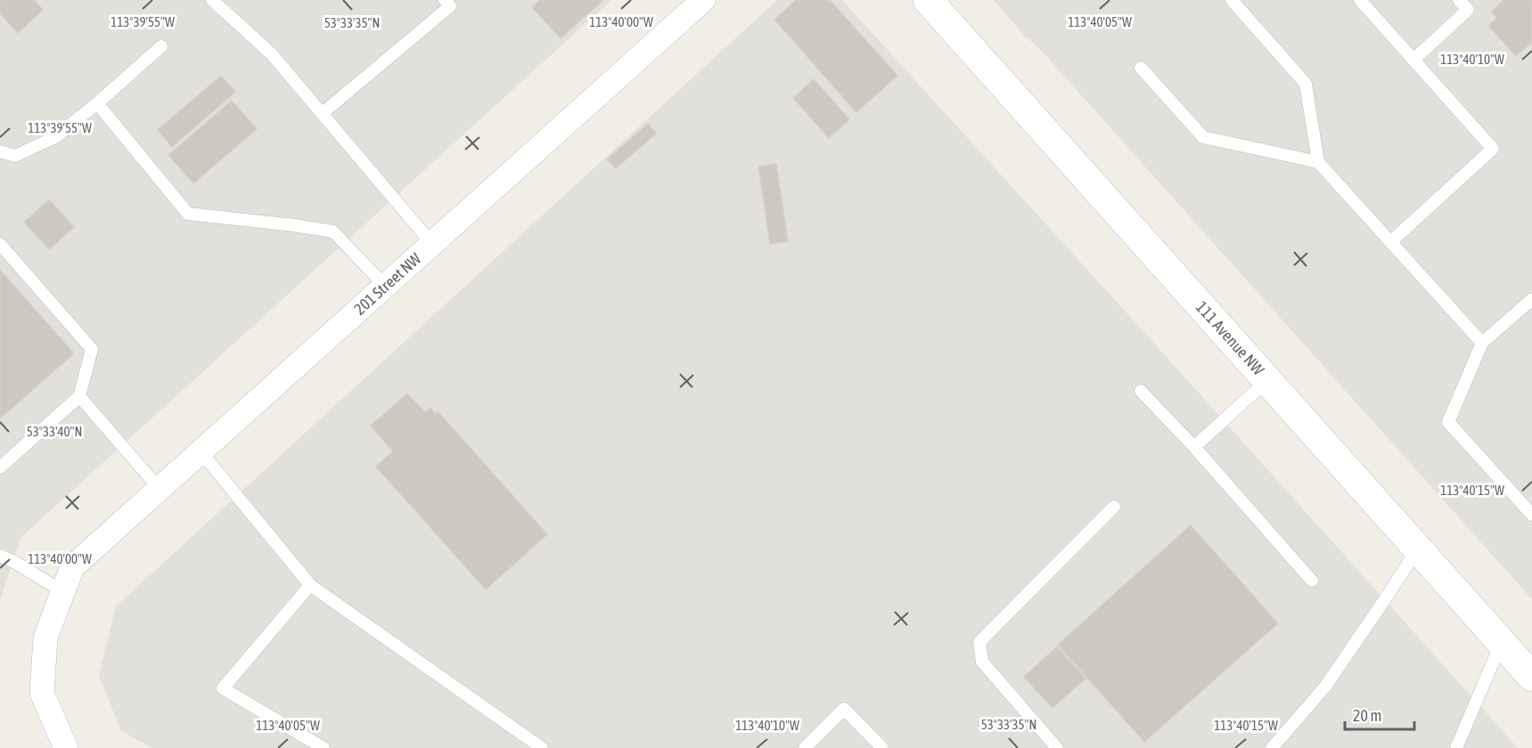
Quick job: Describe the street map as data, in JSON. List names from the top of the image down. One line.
{"streets":{"street":["201 Street NW","111 Avenue NW"]},"scale_bar":"20 m","coordinates":["113°39'55\"W","113°40'00\"W","113°40'05\"W","53°33'35\"N","113°40'10\"W","53°33'40\"N","113°40'15\"W"]}
